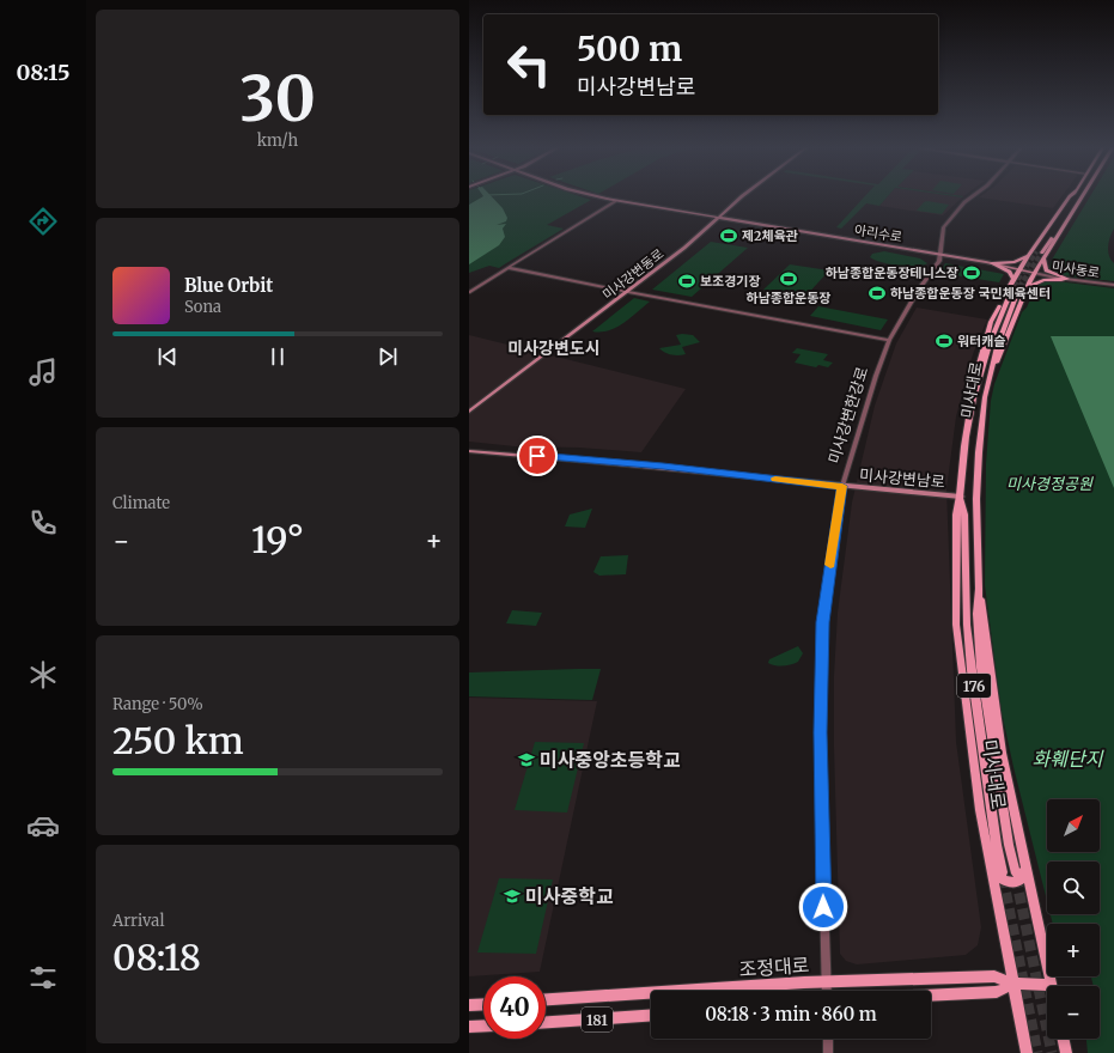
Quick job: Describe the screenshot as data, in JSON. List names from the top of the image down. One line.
{"streets":{"main road":["아리수로","미사강변동로","미사대로","미사강변남로","176","조정대로","181"],"street":["미사동로","미사강변한강로"]},"crossings":[["아리수로","미사동로"],["아리수로","미사강변동로"],["아리수로","미사강변한강로"],["미사대로","미사강변남로"],["미사대로","조정대로"],["미사강변한강로","미사강변남로"],["미사강변한강로","조정대로"]],"districts":["미사강변도시"],"parks":["미사경정공원","화훼단지"],"places":{"sports":["제2체육관","하남종합운동장테니스장","하남종합운동장","보조경기장","하남종합운동장 국민체육센터","워터캐슬"],"school or university":["미사중앙초등학교","미사중학교"]},"north":"top right","page":{"tabs":"08:15","tile":[["30","km/h"],"Climate",["Range · 50%","250 km"],["Arrival","08:18"]],"turn":["500 m","미사강변남로"],"song":["Blue Orbit","Sona"],"heat":["−","19°","+"],"map_buttons":["+","−"],"limit":"40","trip":"08:18 · 3 min · 860 m"}}
